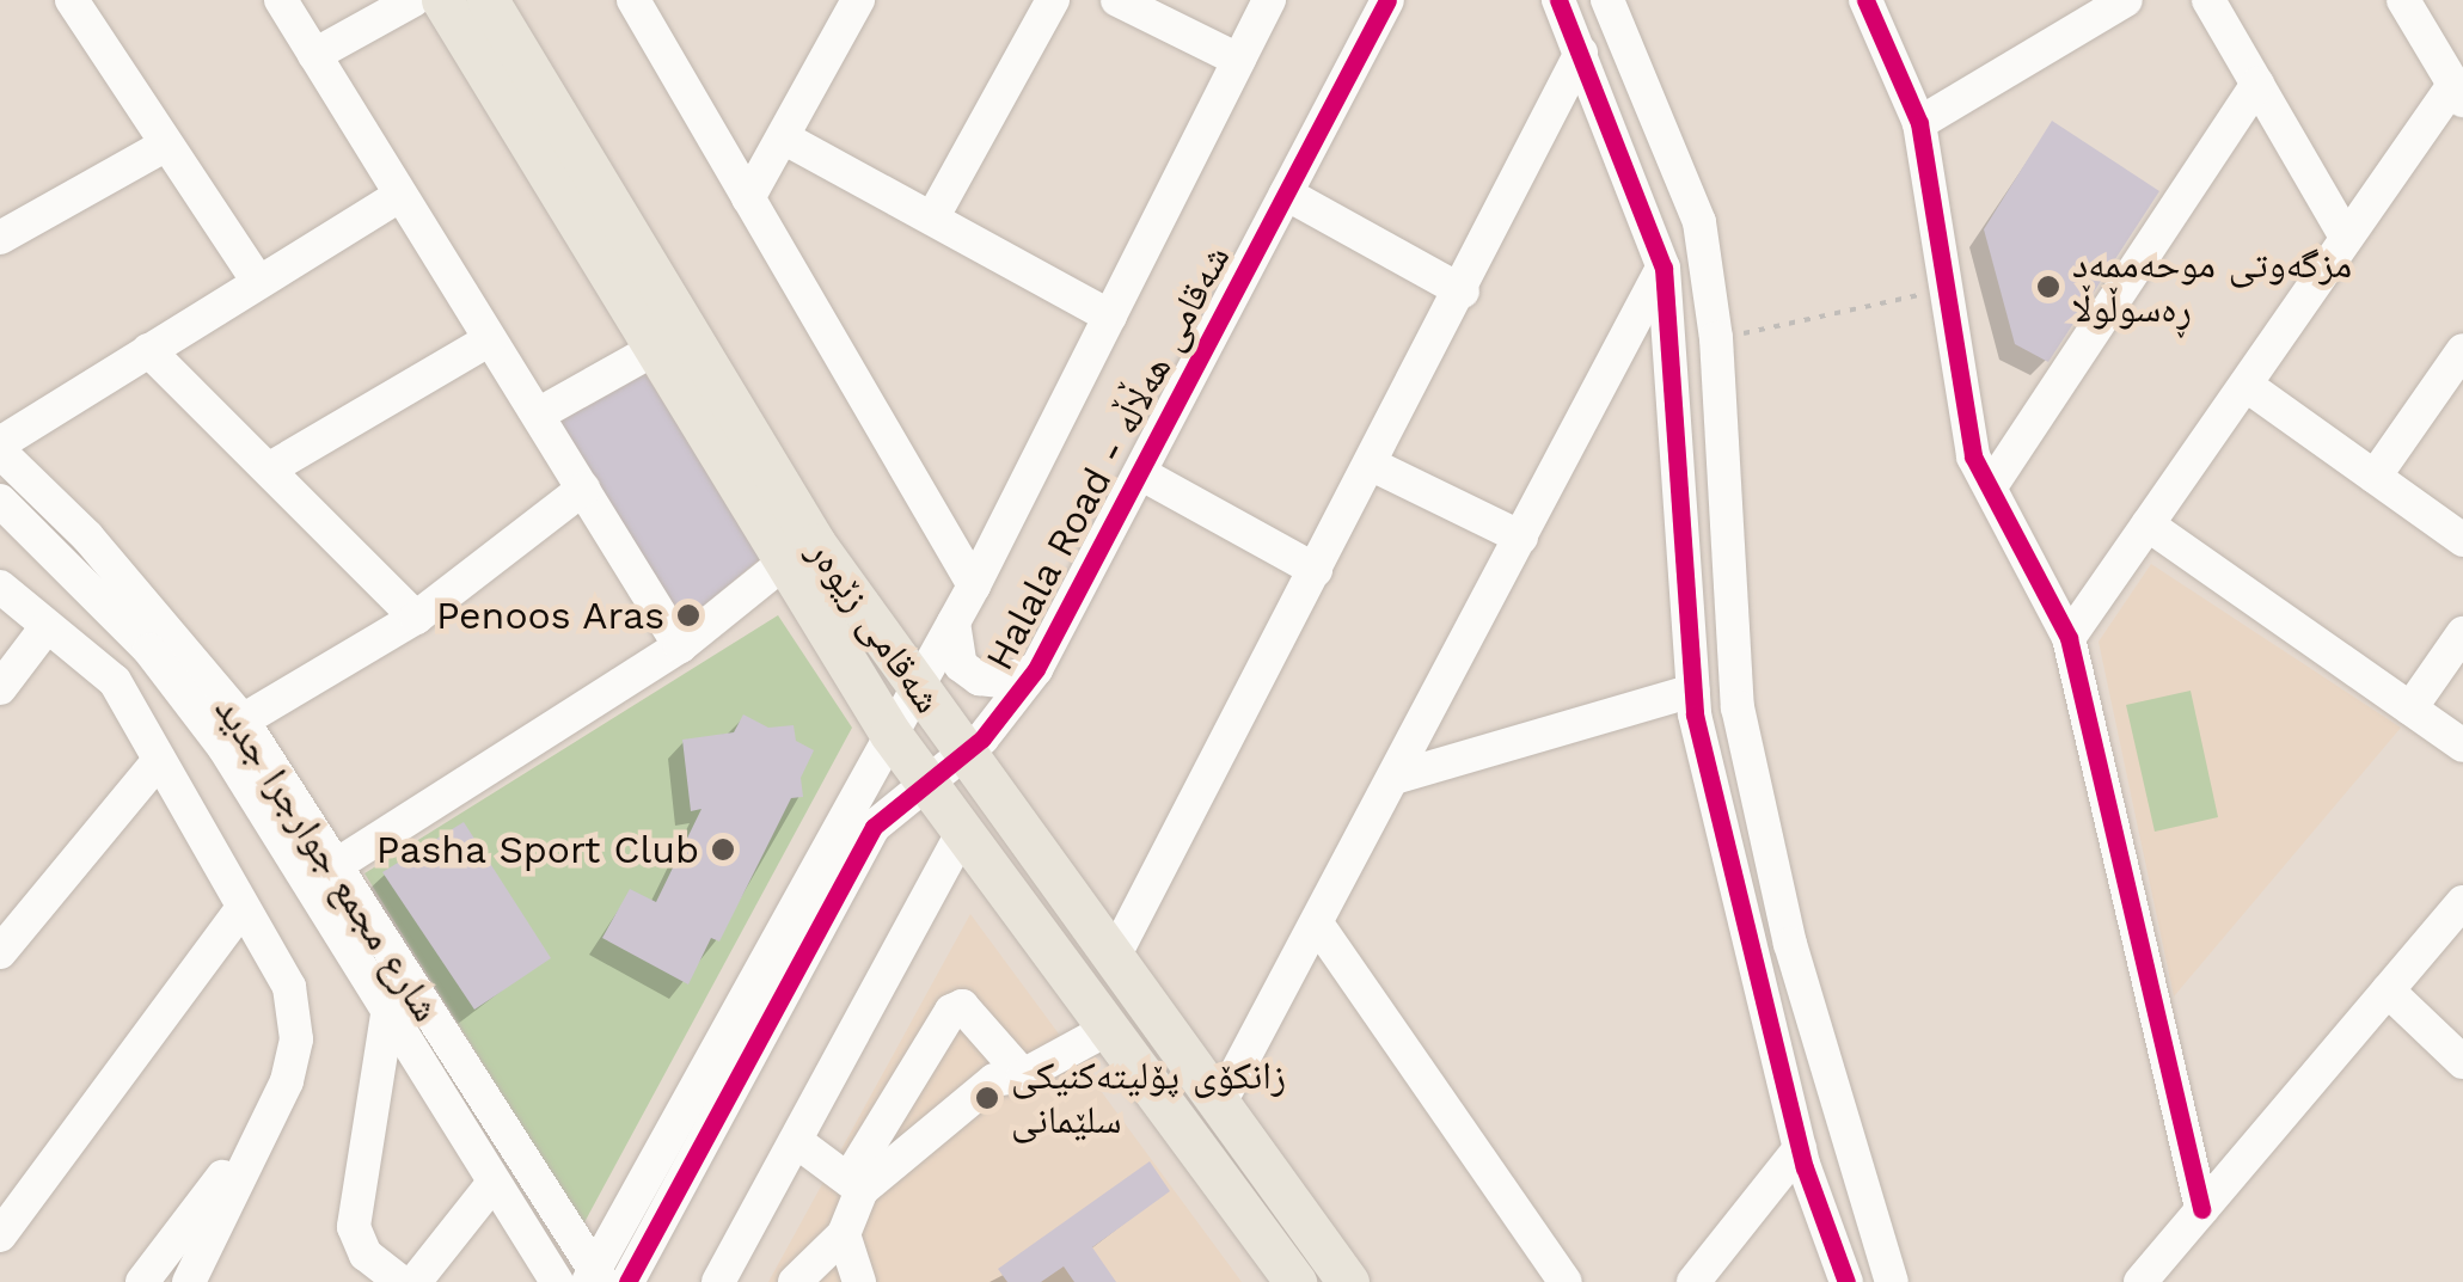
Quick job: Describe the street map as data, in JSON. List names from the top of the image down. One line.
{"streets":{"main road":["شەقامی زێوەر"],"street":["Halala Road - شەقامی هەڵاڵە","شارع مجمع جوارجرا جديد"]},"crossings":[["Halala Road - شەقامی هەڵاڵە","شەقامی زێوەر"],["Halala Road - شەقامی هەڵاڵە","شارع مجمع جوارجرا جديد"]],"places":["مزگەوتی موحەممەد ڕەسوڵوڵا","Penoos Aras","Pasha Sport Club","زانکۆی پۆلیتەکنیکی سلێمانی"]}
